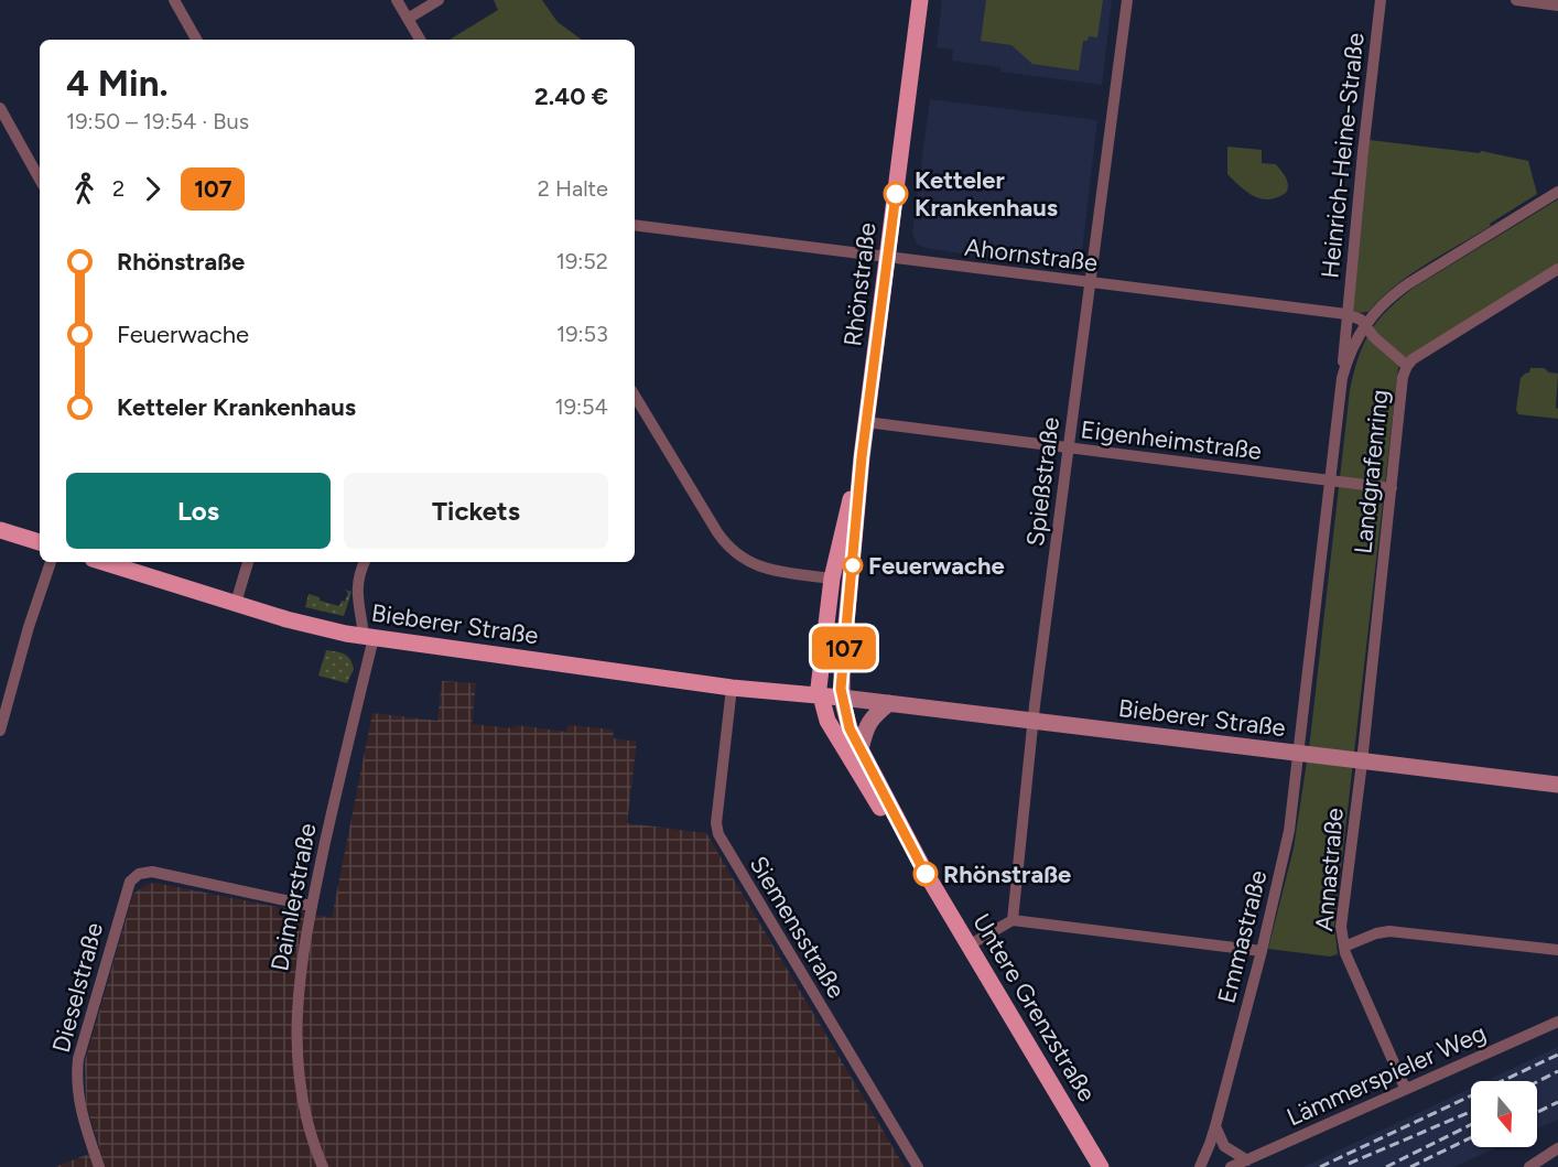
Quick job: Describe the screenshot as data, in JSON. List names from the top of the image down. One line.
{"streets":{"main road":["Rhönstraße","Bieberer Straße","Untere Grenzstraße"],"street":["Heinrich-Heine-Straße","Ahornstraße","Eigenheimstraße","Landgrafenring","Spießstraße","Annastraße","Daimlerstraße","Siemensstraße","Emmastraße","Dieselstraße","Lämmerspieler Weg"]},"crossings":[["Heinrich-Heine-Straße","Ahornstraße"],["Heinrich-Heine-Straße","Landgrafenring"],["Ahornstraße","Rhönstraße"],["Ahornstraße","Landgrafenring"],["Ahornstraße","Spießstraße"],["Rhönstraße","Eigenheimstraße"],["Rhönstraße","Bieberer Straße"],["Rhönstraße","Untere Grenzstraße"],["Eigenheimstraße","Landgrafenring"],["Eigenheimstraße","Spießstraße"],["Landgrafenring","Bieberer Straße"],["Landgrafenring","Annastraße"],["Landgrafenring","Emmastraße"],["Spießstraße","Bieberer Straße"],["Bieberer Straße","Annastraße"],["Bieberer Straße","Daimlerstraße"],["Bieberer Straße","Siemensstraße"],["Bieberer Straße","Emmastraße"],["Bieberer Straße","Untere Grenzstraße"],["Annastraße","Lämmerspieler Weg"],["Daimlerstraße","Dieselstraße"]],"places":["Ketteler Krankenhaus","Feuerwache","Rhönstraße"],"lines":["bus line 107"],"north":"bottom","page":{"on_map":"107","heading":["4 Min.","19:50 – 19:54 · Bus","2.40 €"],"legs":["2","107","2 Halte"],"list":[{"name":"Rhönstraße","value":"19:52"},{"name":"Feuerwache","value":"19:53"},{"name":"Ketteler Krankenhaus","value":"19:54"}],"buttons":["Los","Tickets"]}}
